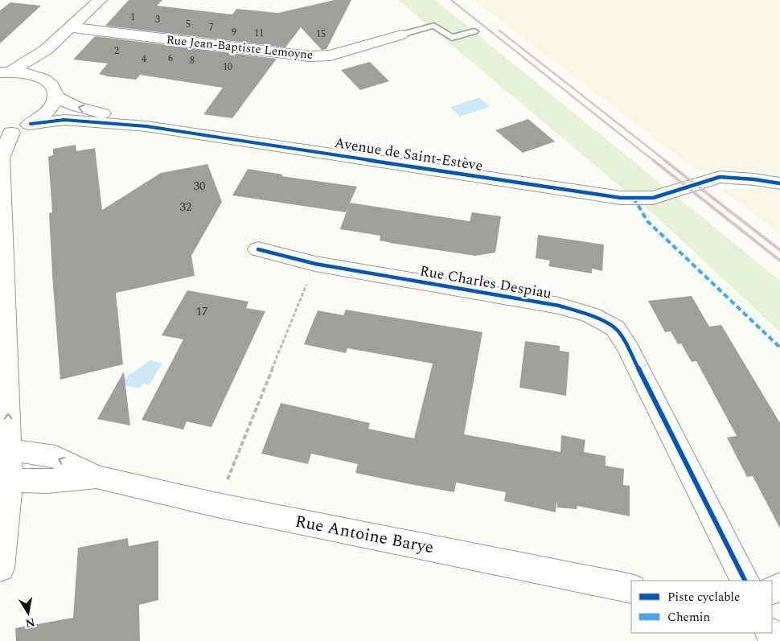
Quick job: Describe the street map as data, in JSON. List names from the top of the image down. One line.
{"streets":{"street":["Rue Jean-Baptiste Lemoyne","Avenue de Saint-Estève","Rue Charles Despiau","Rue Antoine Barye"]},"house_numbers":["1","3","5","7","9","11","15","2","6","4","8","10","30","32","17"],"legend":["Piste cyclable","Chemin"],"north":"bottom"}
